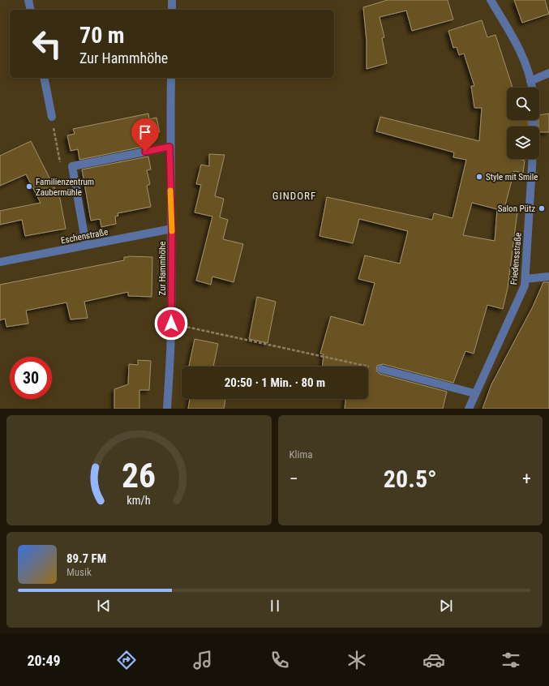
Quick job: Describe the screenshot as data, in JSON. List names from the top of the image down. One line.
{"streets":{"street":["Eschenstraße","Friedensstraße","Zur Hammhöhe"]},"crossings":[["Eschenstraße","Zur Hammhöhe"]],"districts":["GINDORF"],"places":["Style mit Smile","Familienzentrum Zaubermühle","Salon Pütz"],"page":{"turn":["70 m","Zur Hammhöhe"],"limit":"30","trip":"20:50 · 1 Min. · 80 m","tile":"Klima","heat":["−","20.5°","+"],"song":["89.7 FM","Musik"],"tabs":"20:49","gauge":["26","km/h"]}}
